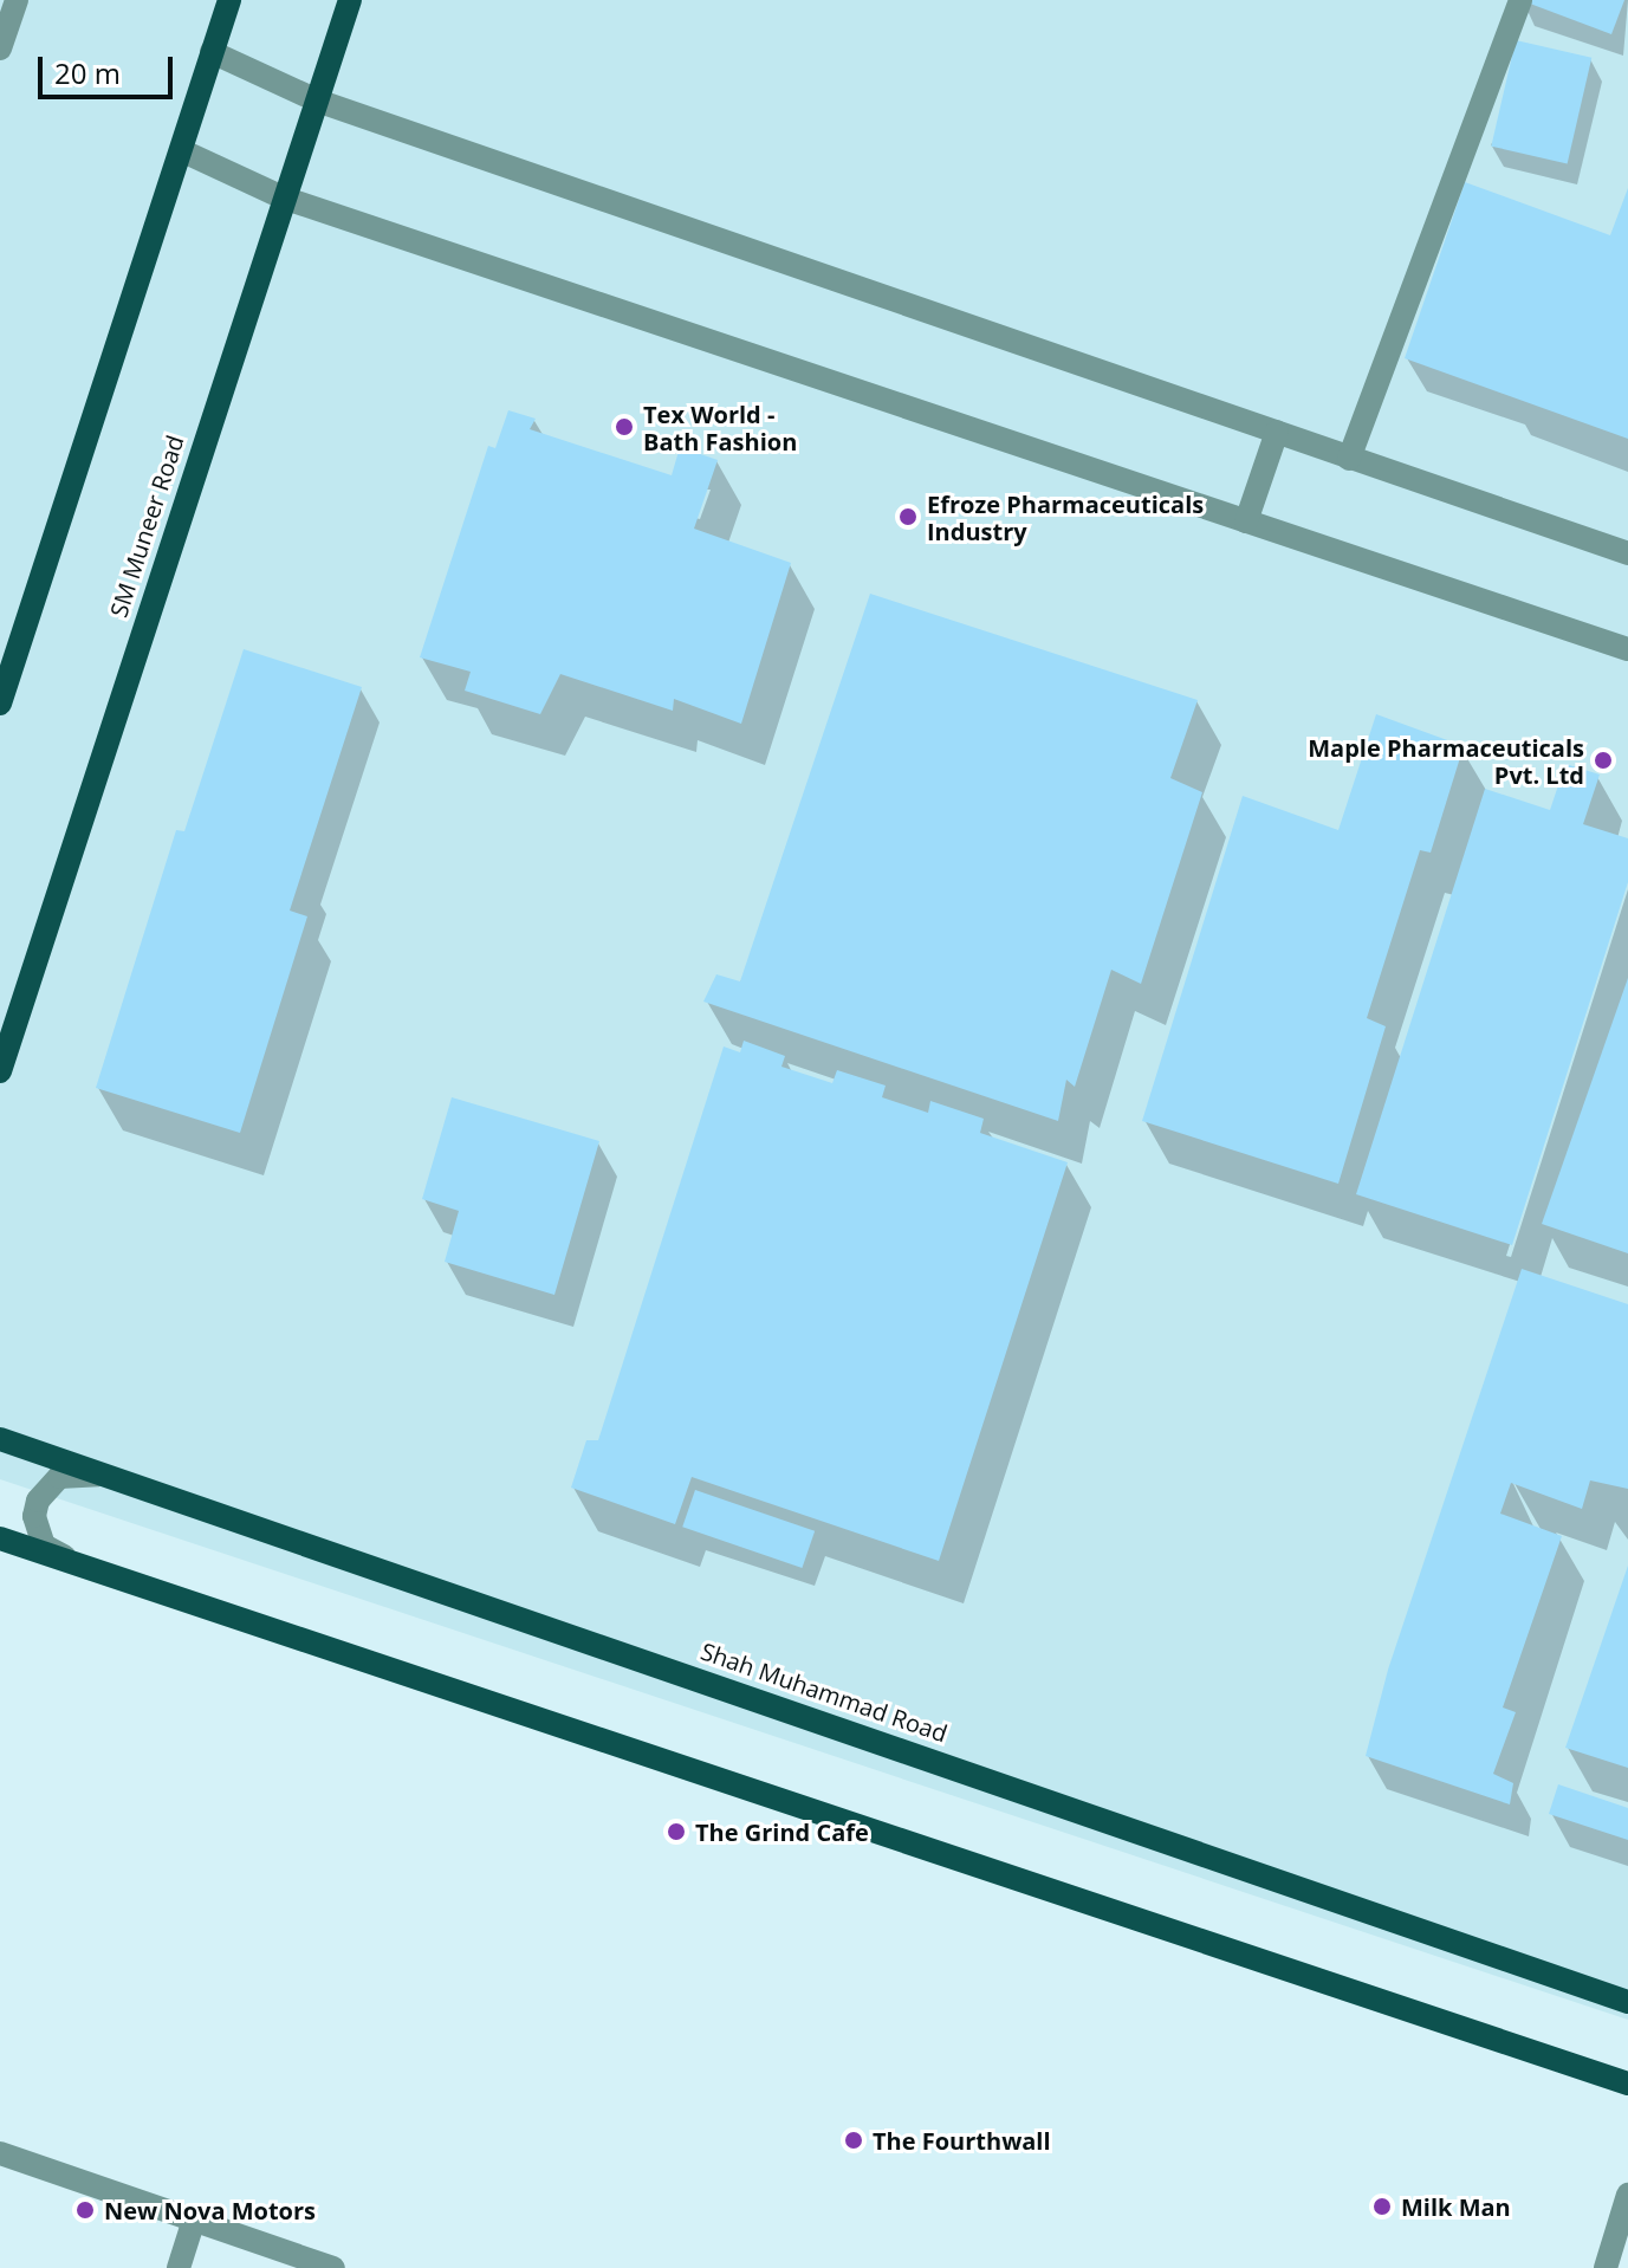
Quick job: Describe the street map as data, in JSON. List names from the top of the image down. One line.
{"streets":{"main road":["SM Muneer Road","Shah Muhammad Road"]},"places":["Tex World - Bath Fashion","Efroze Pharmaceuticals Industry","Maple Pharmaceuticals Pvt. Ltd","The Grind Cafe","The Fourthwall","Milk Man","New Nova Motors"],"scale_bar":"20 m"}
